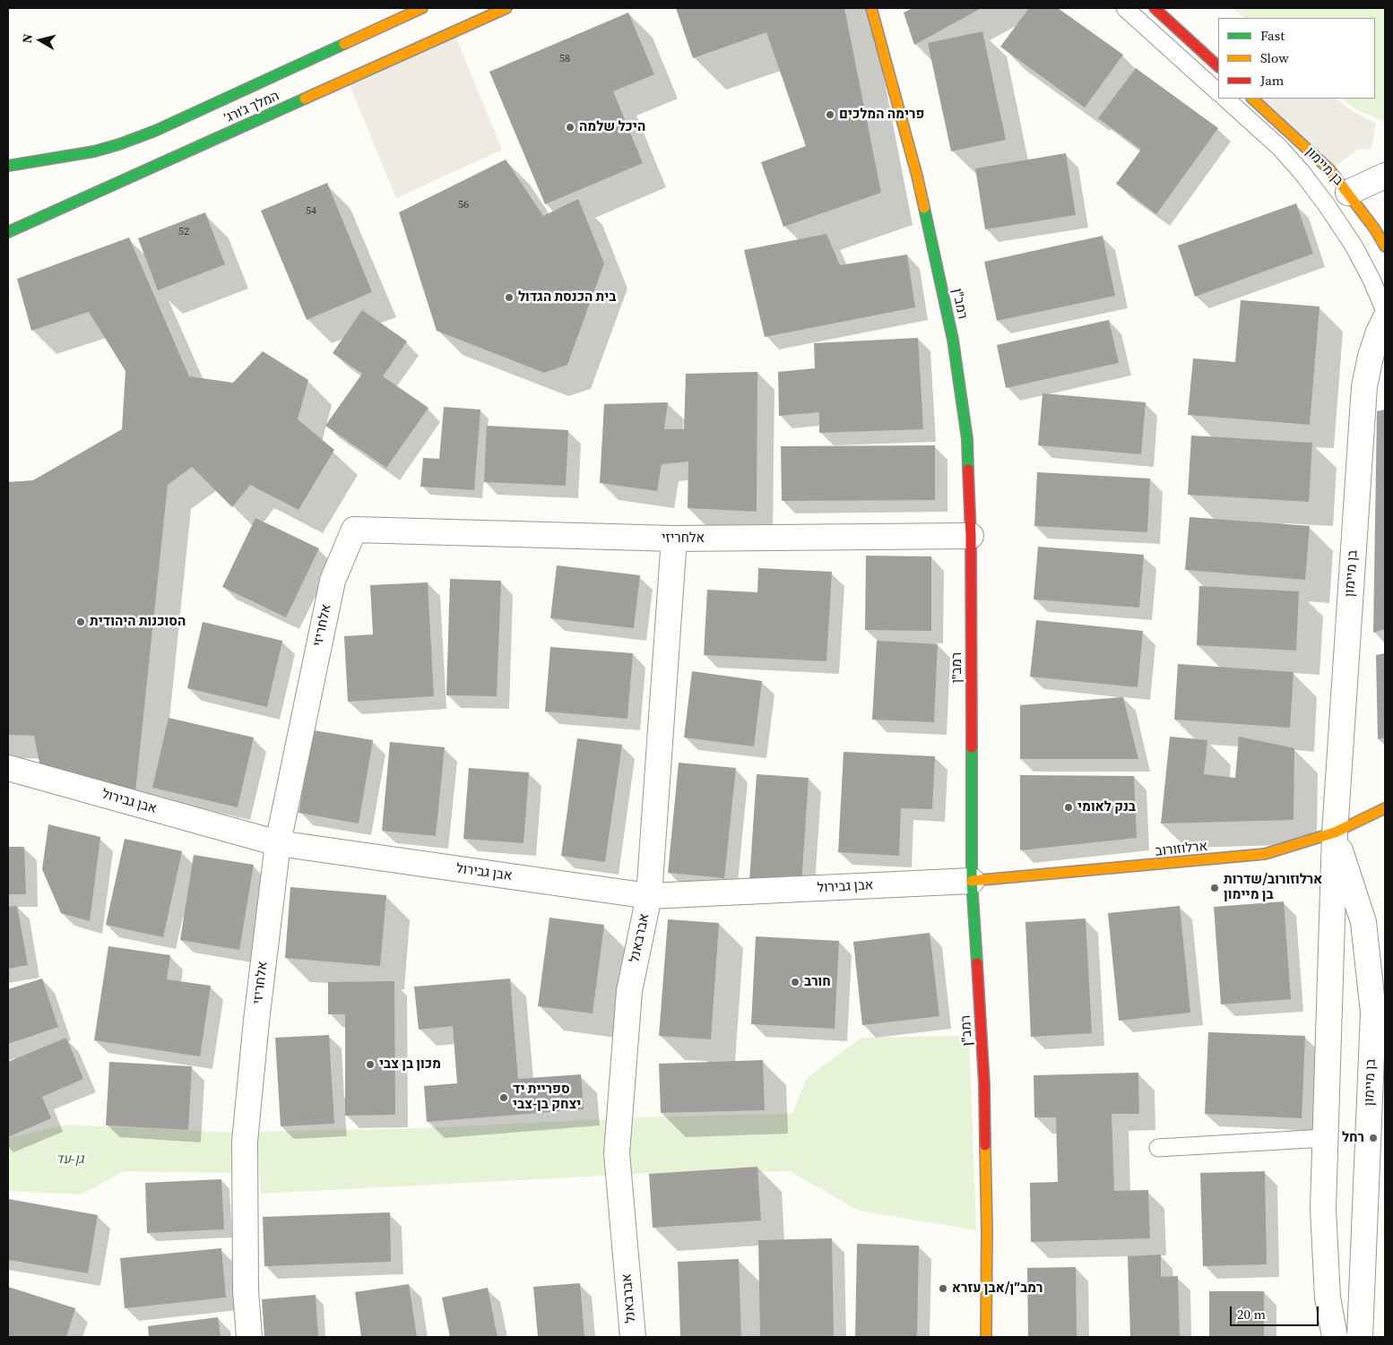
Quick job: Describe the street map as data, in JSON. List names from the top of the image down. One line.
{"streets":{"street":["המלך ג׳ורג׳","בן מיימון","רמב\"ן","אלחריזי","אבן גבירול","ארלוזורוב","אברבאנל"]},"crossings":[["בן מיימון","ארלוזורוב"],["רמב\"ן","אלחריזי"],["רמב\"ן","אבן גבירול"],["רמב\"ן","ארלוזורוב"],["אלחריזי","אבן גבירול"],["אלחריזי","אברבאנל"],["אבן גבירול","ארלוזורוב"],["אבן גבירול","אברבאנל"]],"parks":["גן-עד"],"places":["פרימה המלכים","היכל שלמה","בית הכנסת הגדול","הסוכנות היהודית","בנק לאומי","ארלוזורוב/שדרות בן מיימון","חורב","מכון בן צבי","ספריית יד יצחק בן-צבי","רחל","רמב״ן/אבן עזרא"],"house_numbers":["58","56","54","52"],"legend":["Fast","Slow","Jam"],"scale_bar":"20 m","north":"left"}
